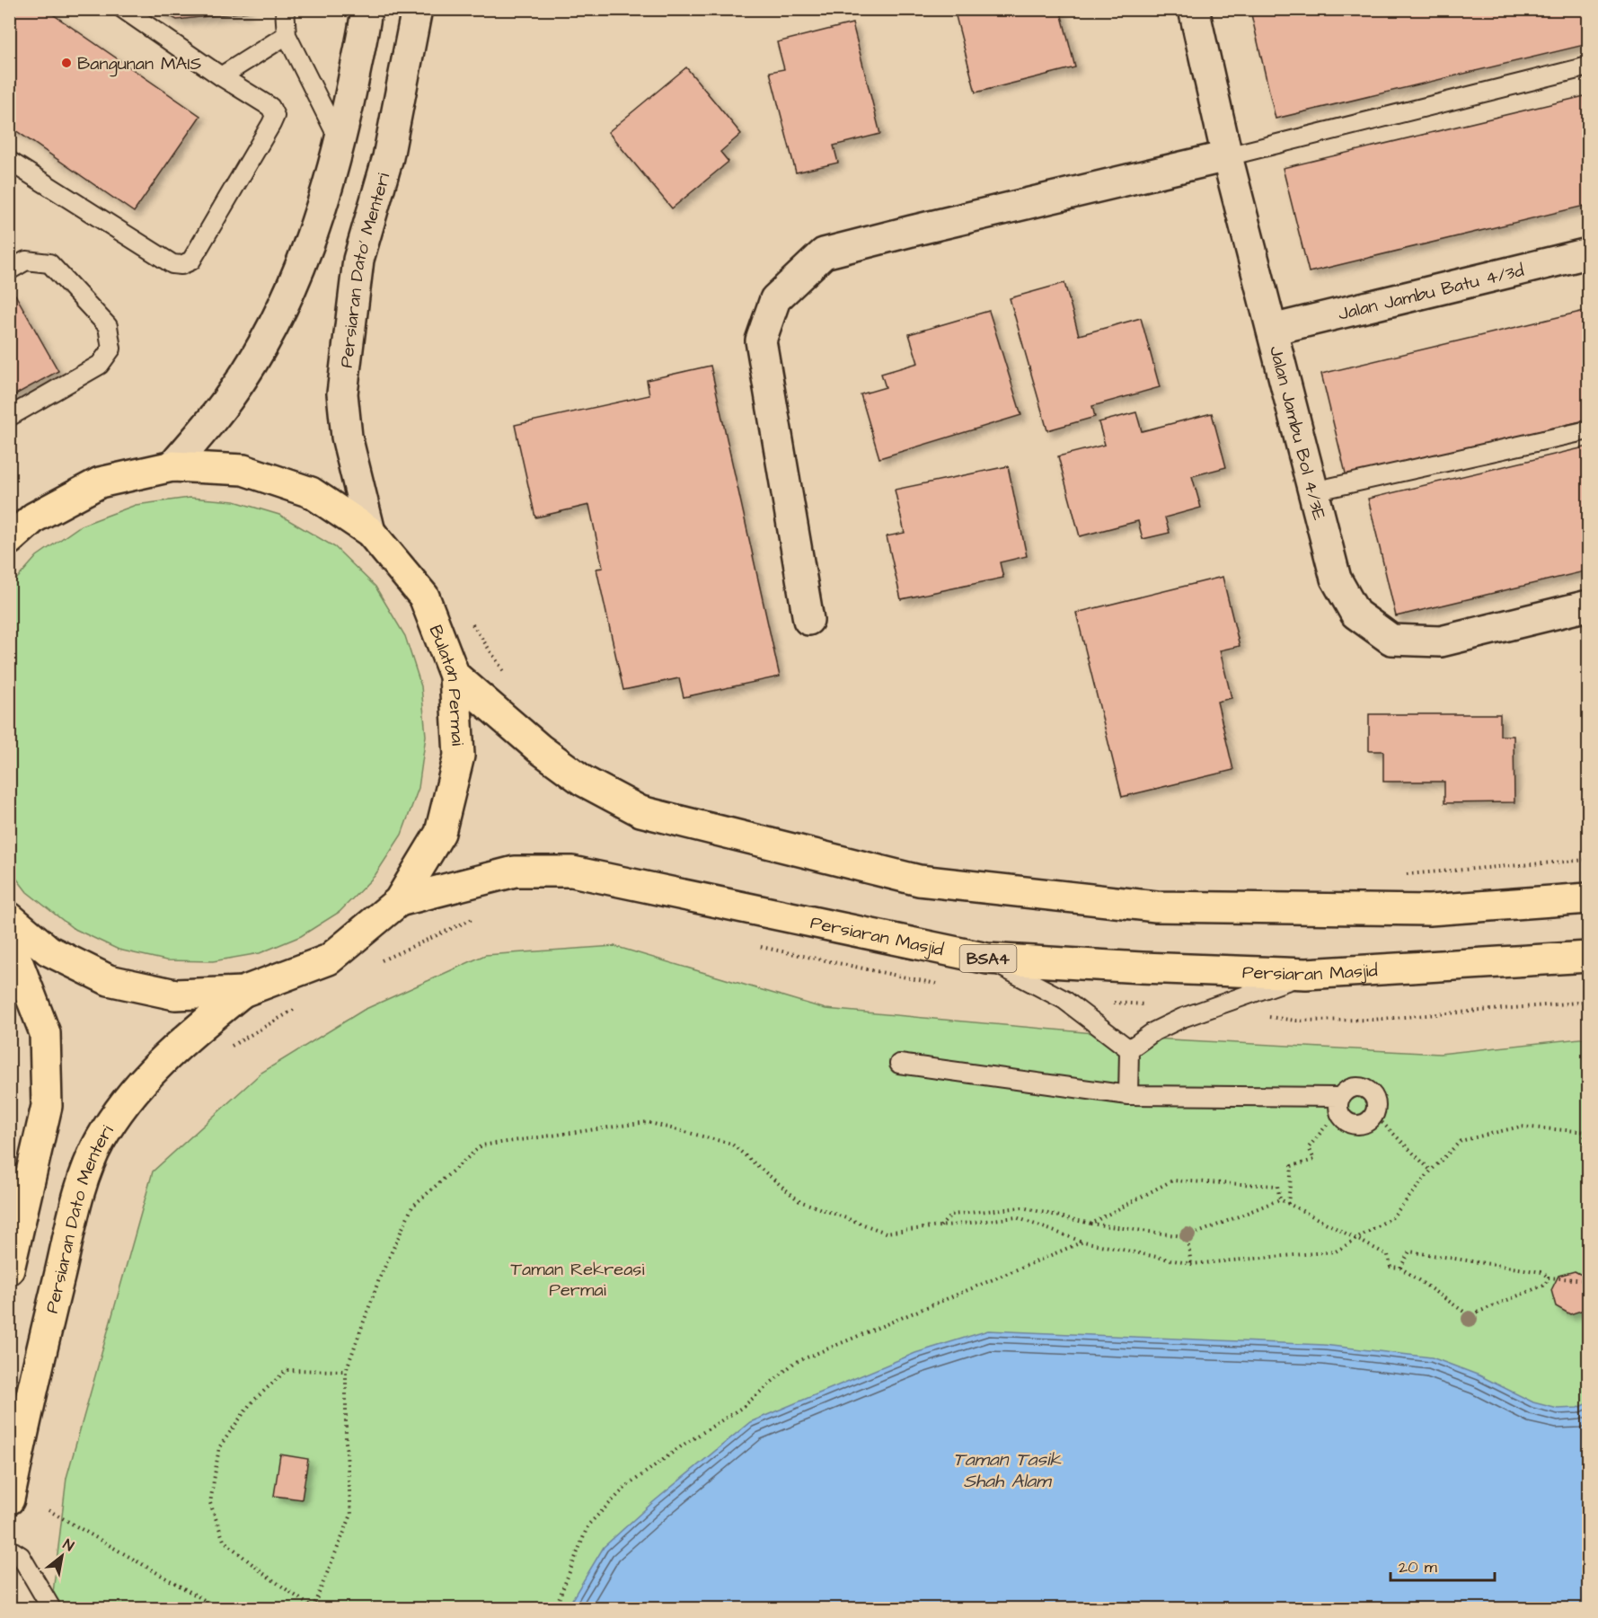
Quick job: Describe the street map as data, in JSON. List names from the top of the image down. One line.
{"streets":{"main road":["Bulatan Permai","Persiaran Masjid","BSA4","Persiaran Dato Menteri"],"street":["Persiaran Dato' Menteri","Jalan Jambu Batu 4/3d","Jalan Jambu Bol 4/3E"]},"crossings":[["Persiaran Dato' Menteri","Bulatan Permai"],["Jalan Jambu Batu 4/3d","Jalan Jambu Bol 4/3E"],["Bulatan Permai","Persiaran Masjid"],["Bulatan Permai","Persiaran Dato Menteri"]],"water":["Taman Tasik Shah Alam"],"parks":["Taman Rekreasi Permai"],"places":["Bangunan MAIS"],"scale_bar":"20 m","north":"top right"}
